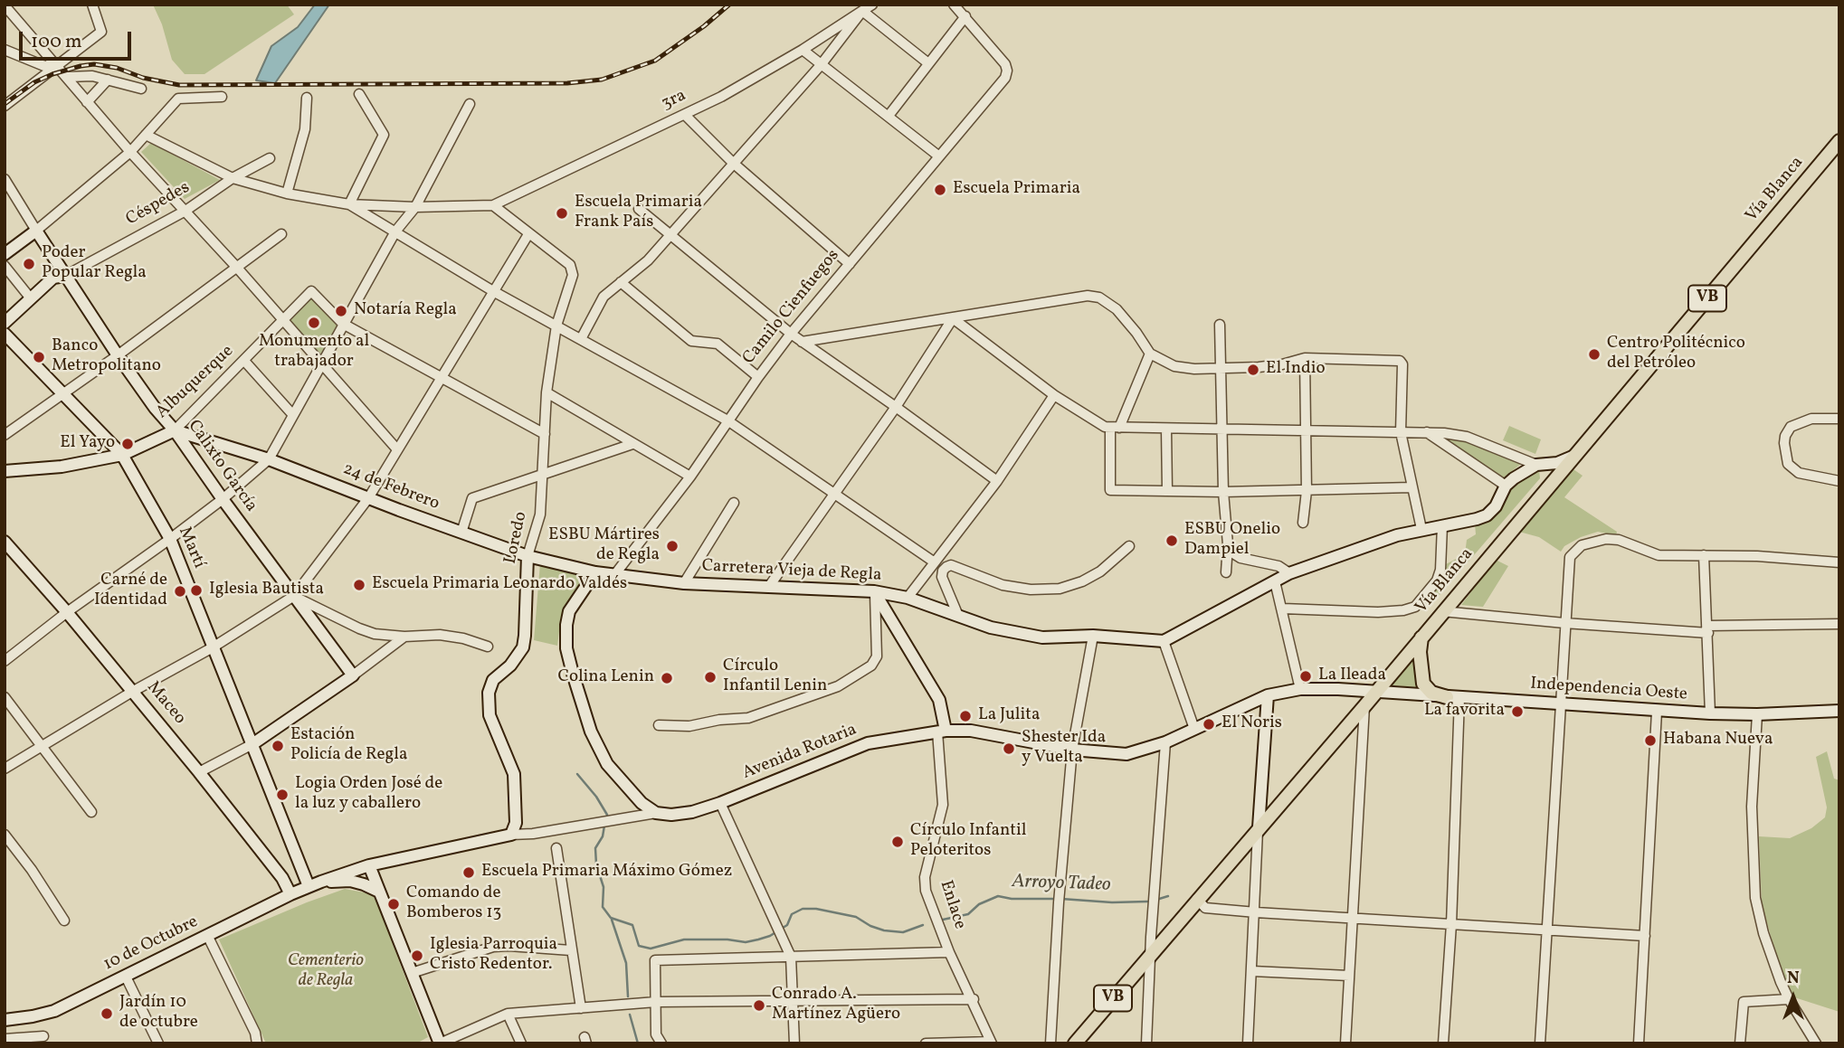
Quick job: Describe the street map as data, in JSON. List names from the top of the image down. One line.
{"streets":{"main road":["Vía Blanca","Céspedes","VB","Albuquerque","Calixto García","24 de Febrero","Loredo","Martí","Carretera Vieja de Regla","Independencia Oeste","Maceo","Avenida Rotaria","Enlace","10 de Octubre"],"street":["3ra","Camilo Cienfuegos"]},"crossings":[["Vía Blanca","Independencia Oeste"],["Vía Blanca","Avenida Rotaria"],["Céspedes","Calixto García"],["Camilo Cienfuegos","Carretera Vieja de Regla"],["Albuquerque","Calixto García"],["Albuquerque","24 de Febrero"],["Albuquerque","Martí"],["Calixto García","24 de Febrero"],["24 de Febrero","Loredo"],["24 de Febrero","Carretera Vieja de Regla"],["Loredo","Avenida Rotaria"],["Martí","Avenida Rotaria"],["Martí","10 de Octubre"],["Carretera Vieja de Regla","Enlace"],["Independencia Oeste","Avenida Rotaria"],["Maceo","10 de Octubre"],["Avenida Rotaria","Enlace"],["Avenida Rotaria","10 de Octubre"]],"water":["Arroyo Tadeo"],"parks":["Cementerio de Regla"],"places":["Escuela Primaria","Escuela Primaria Frank País","Poder Popular Regla","Notaría Regla","Monumento al trabajador","Centro Politécnico del Petróleo","Banco Metropolitano","El Indio","El Yayo","ESBU Onelio Dampiel","ESBU Mártires de Regla","Escuela Primaria Leonardo Valdés","Iglesia Bautista","Carné de Identidad","La Ileada","Círculo Infantil Lenin","Colina Lenin","La favorita","La Julita","El Noris","Habana Nueva","Estación Policía de Regla","Shester Ida y Vuelta","Logia Orden José de la luz y caballero","Círculo Infantil Peloteritos","Escuela Primaria Máximo Gómez","Comando de Bomberos 13","Iglesia Parroquia Cristo Redentor.","Conrado A. Martínez Agüero","Jardín 10 de octubre"],"scale_bar":"100 m","north":"top"}
